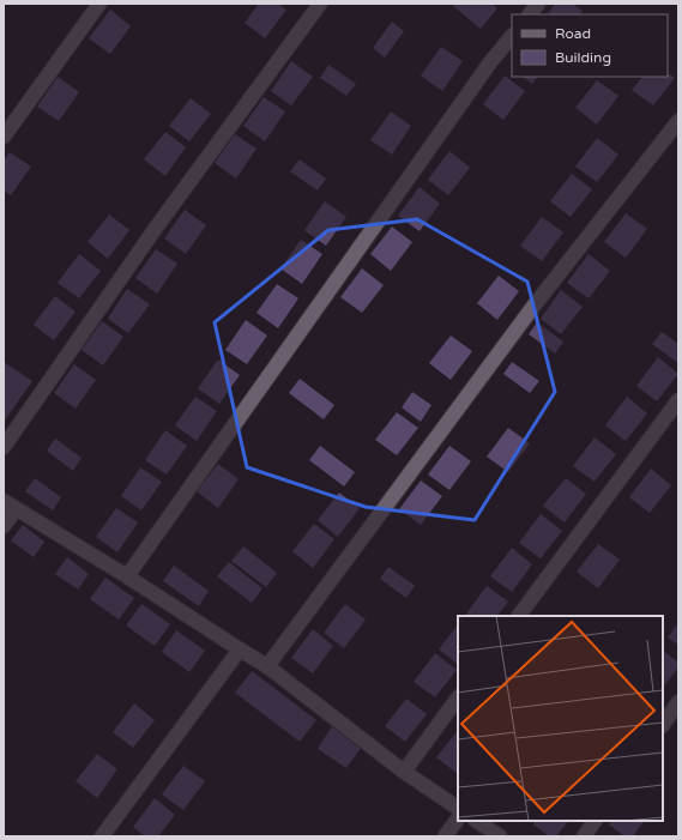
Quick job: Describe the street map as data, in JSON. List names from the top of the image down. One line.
{"legend":["Road","Building"]}
